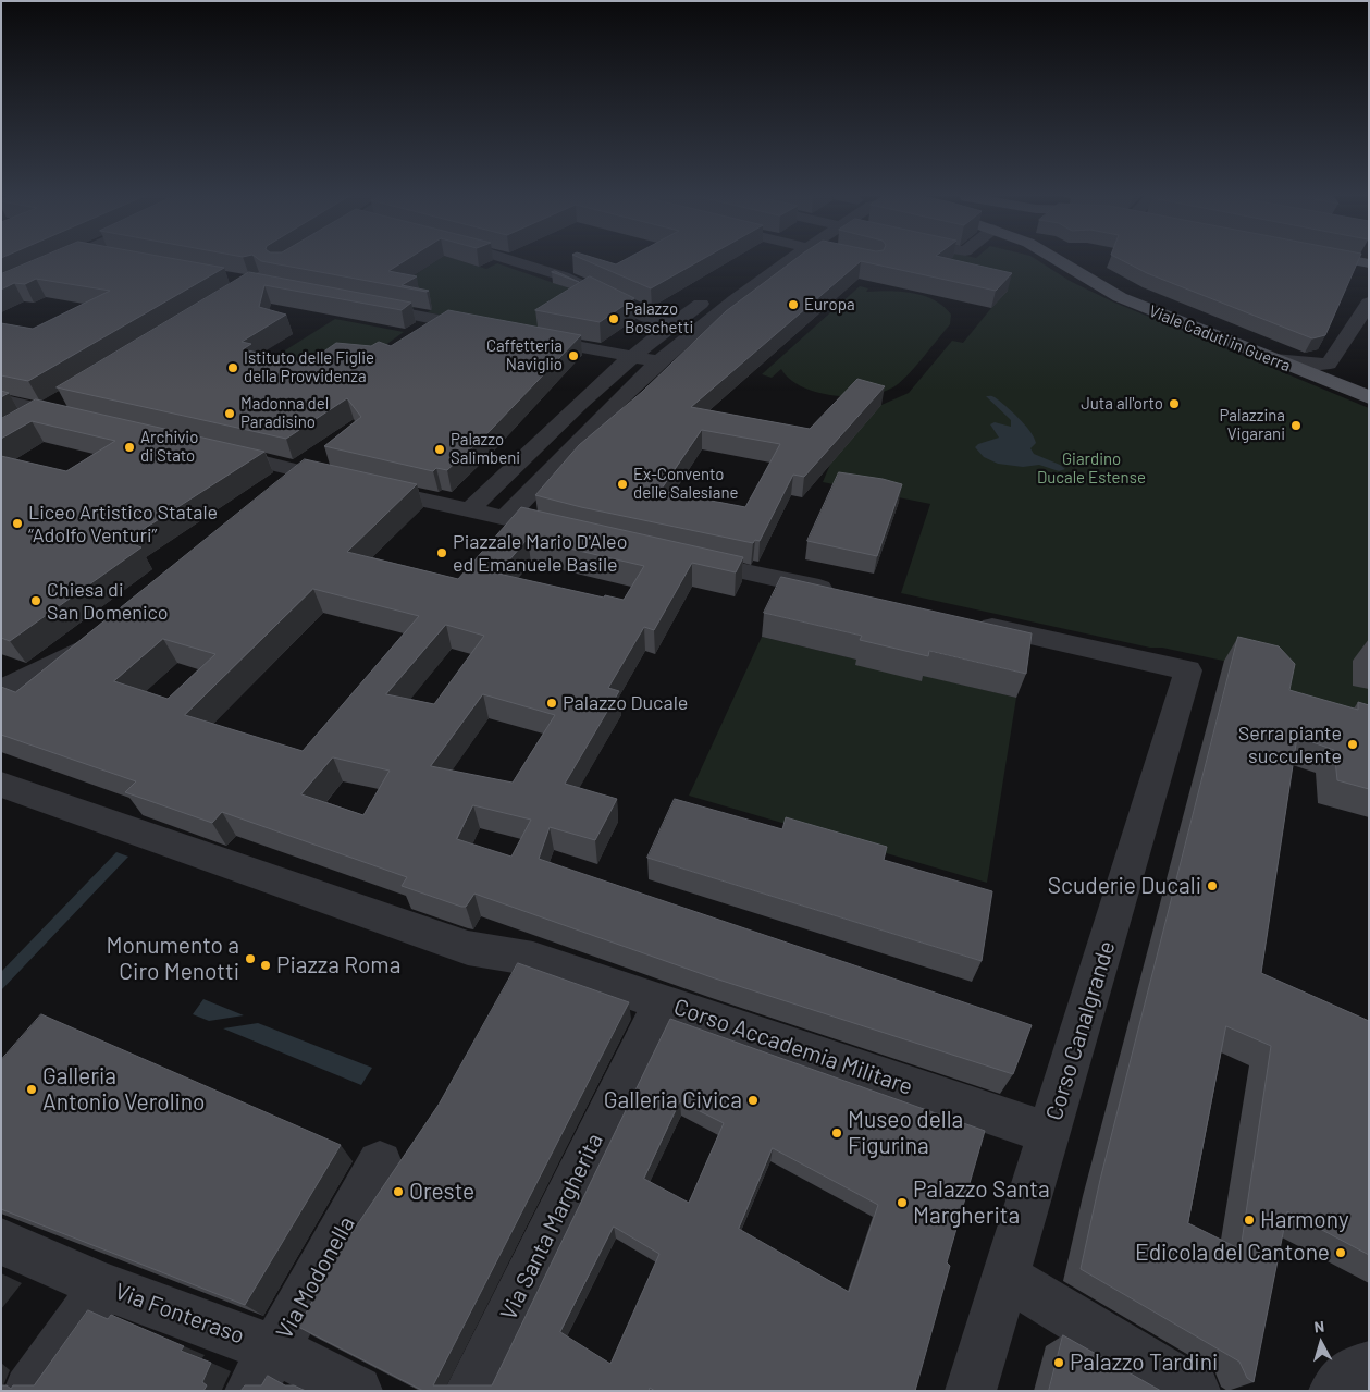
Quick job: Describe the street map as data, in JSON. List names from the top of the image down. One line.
{"streets":{"main road":["Viale Caduti in Guerra"],"street":["Corso Canalgrande","Corso Accademia Militare","Via Santa Margherita","Via Modonella","Via Fonteraso"]},"crossings":[["Corso Canalgrande","Corso Accademia Militare"],["Corso Accademia Militare","Via Santa Margherita"],["Via Modonella","Via Fonteraso"]],"parks":["Giardino Ducale Estense"],"places":["Europa","Palazzo Boschetti","Caffetteria Naviglio","Istituto delle Figlie della Provvidenza","Juta all'orto","Madonna del Paradisino","Palazzina Vigarani","Archivio di Stato","Palazzo Salimbeni","Ex-Convento delle Salesiane","Liceo Artistico Statale “Adolfo Venturi”","Piazzale Mario D'Aleo ed Emanuele Basile","Chiesa di San Domenico","Palazzo Ducale","Serra piante succulente","Scuderie Ducali","Monumento a Ciro Menotti","Piazza Roma","Galleria Antonio Verolino","Galleria Civica","Museo della Figurina","Oreste","Palazzo Santa Margherita","Harmony","Edicola del Cantone","Palazzo Tardini"],"north":"top"}
